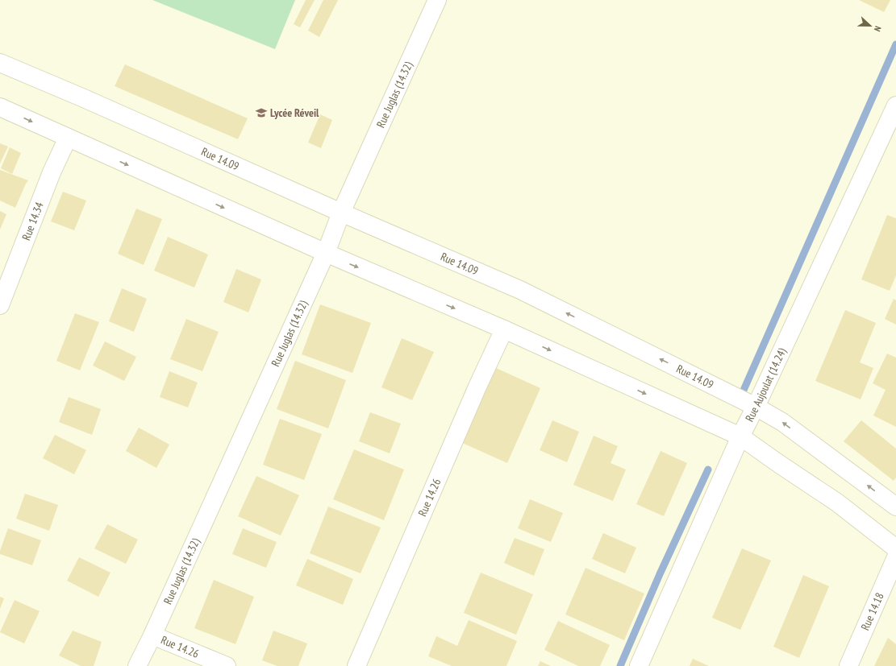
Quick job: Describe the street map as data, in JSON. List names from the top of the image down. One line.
{"streets":{"street":["Rue Juglas (14.32)","Rue 14.09","Rue 14.34","Rue Aujoulat (14.24)","Rue 14.26","Rue 14.18"]},"crossings":[["Rue Juglas (14.32)","Rue 14.09"],["Rue Juglas (14.32)","Rue 14.26"],["Rue 14.09","Rue Aujoulat (14.24)"]],"places":{"school or university":["Lycée Réveil"]},"north":"right"}
